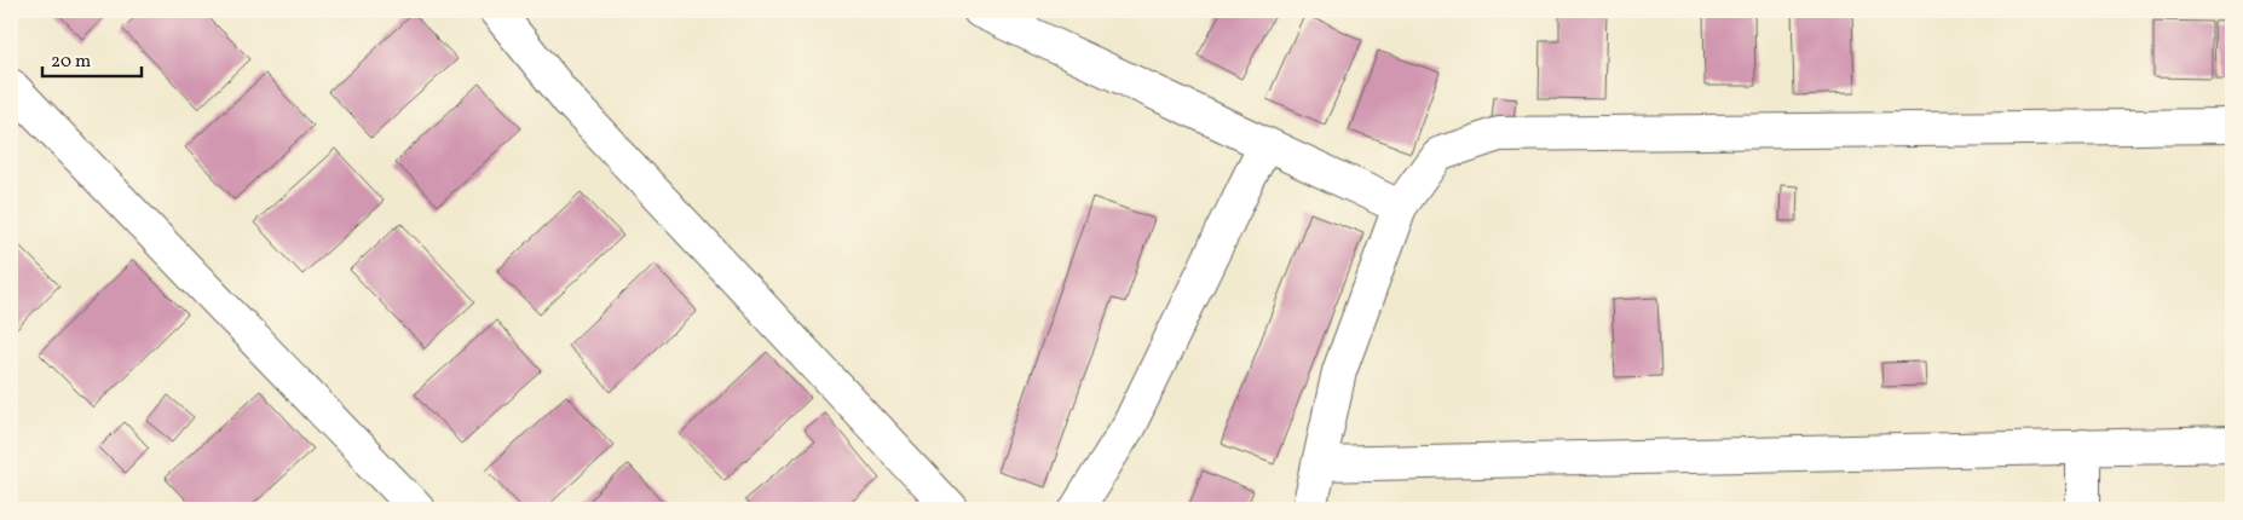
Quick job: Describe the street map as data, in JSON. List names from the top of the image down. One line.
{"scale_bar":"20 m"}
